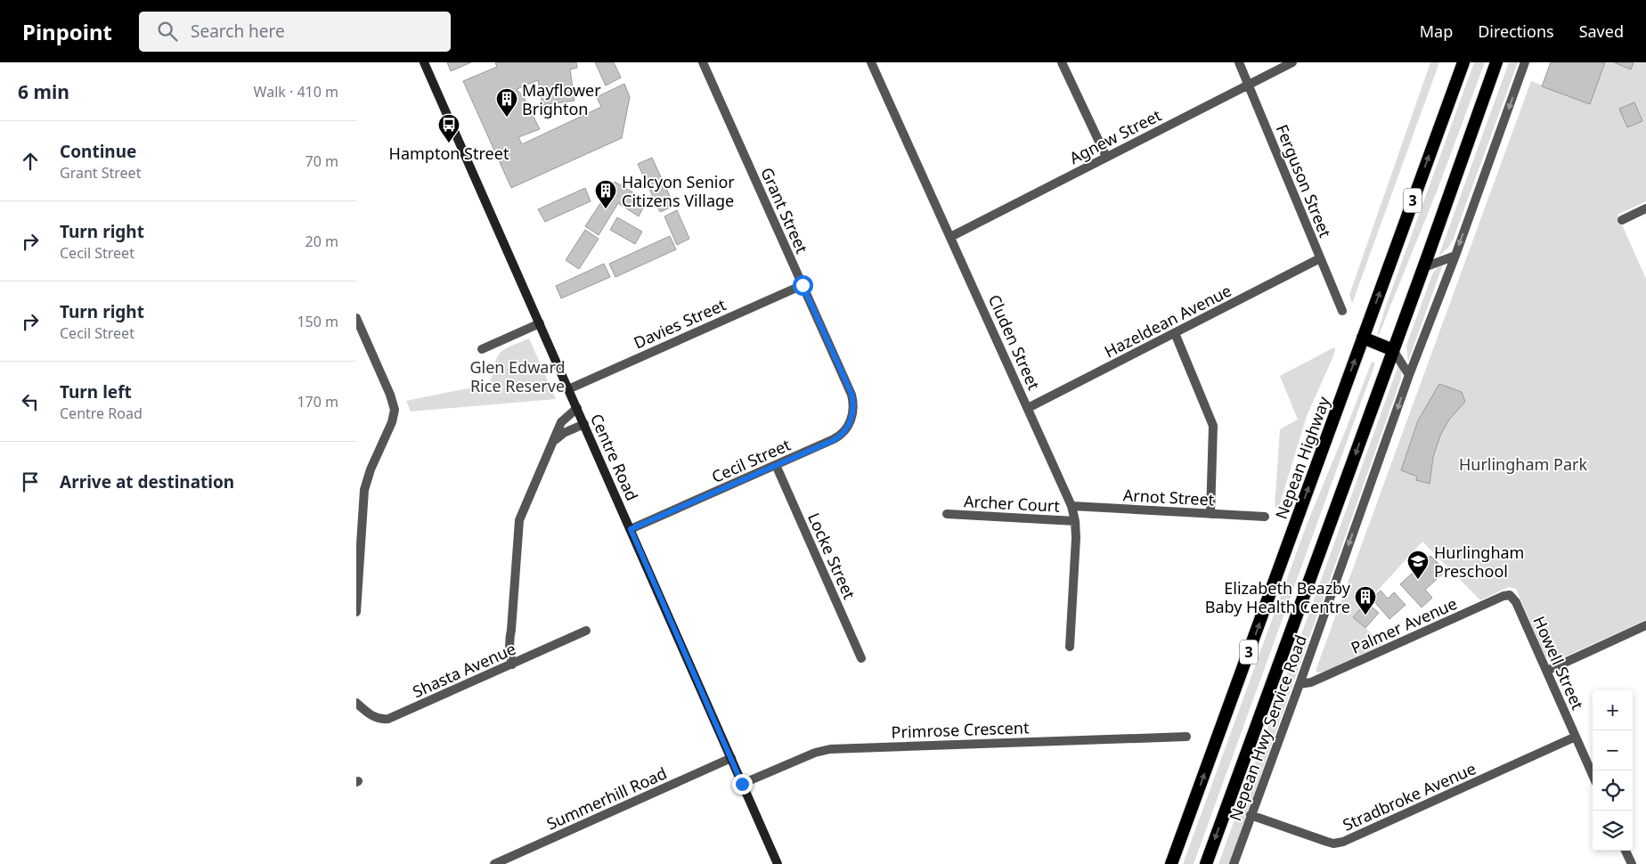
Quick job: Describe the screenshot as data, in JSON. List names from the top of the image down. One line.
{"streets":{"highway":["3","Nepean Highway"],"main road":["Centre Road"],"street":["Agnew Street","Ferguson Street","Grant Street","Hazeldean Avenue","Davies Street","Cluden Street","Cecil Street","Arnot Street","Archer Court","Locke Street","Palmer Avenue","Howell Street","Shasta Avenue","Nepean Hwy Service Road","Primrose Crescent","Stradbroke Avenue","Summerhill Road"]},"crossings":[["Agnew Street","Ferguson Street"],["Agnew Street","Cluden Street"],["Ferguson Street","Hazeldean Avenue"],["Grant Street","Davies Street"],["Grant Street","Cecil Street"],["Hazeldean Avenue","Cluden Street"],["Davies Street","Centre Road"],["Cluden Street","Arnot Street"],["Cluden Street","Archer Court"],["Centre Road","Cecil Street"],["Centre Road","Primrose Crescent"],["Centre Road","Summerhill Road"],["Cecil Street","Locke Street"],["Palmer Avenue","Howell Street"],["Palmer Avenue","Nepean Hwy Service Road"],["Howell Street","Stradbroke Avenue"],["Nepean Hwy Service Road","Stradbroke Avenue"]],"one_way":["Nepean Hwy Service Road"],"parks":["Glen Edward Rice Reserve","Hurlingham Park"],"places":{"building":["Mayflower Brighton","Halcyon Senior Citizens Village","Elizabeth Beazby Baby Health Centre"],"bus stop":["Hampton Street"],"school or university":["Hurlingham Preschool"]},"page":{"header":"Pinpoint","search":"Search here","nav":["Map","Directions","Saved"],"heading":["6 min","Walk · 410 m"],"list":[["Continue","Grant Street","70 m"],["Turn right","Cecil Street","20 m"],["Turn right","Cecil Street","150 m"],["Turn left","Centre Road","170 m"],"Arrive at destination"],"map_buttons":["+","−"]}}
